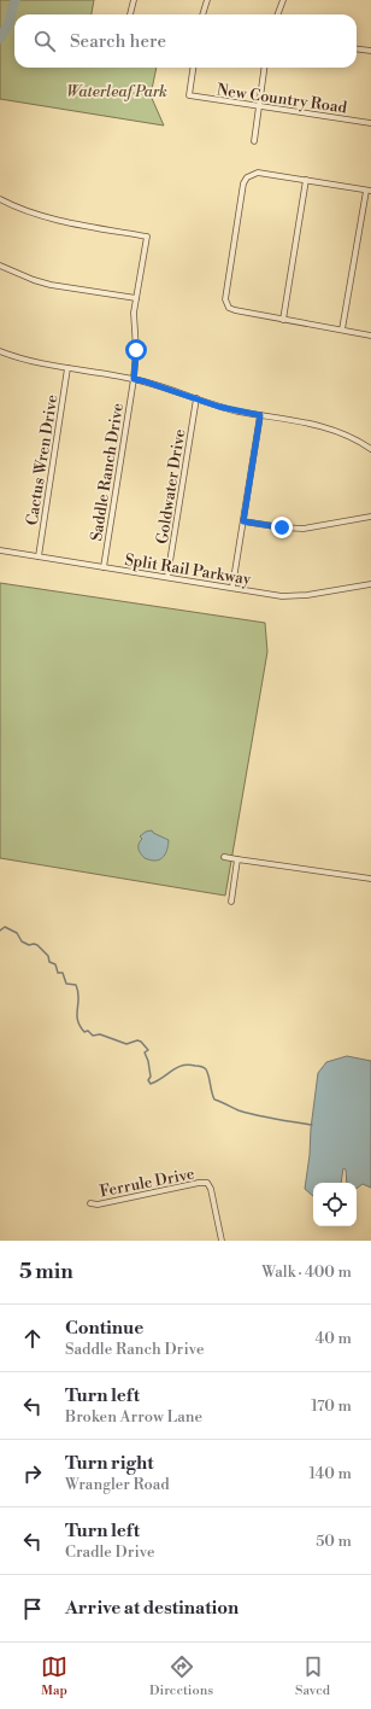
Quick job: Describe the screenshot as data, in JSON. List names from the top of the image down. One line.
{"streets":{"street":["New Country Road","Cactus Wren Drive","Saddle Ranch Drive","Goldwater Drive","Split Rail Parkway","Ferrule Drive"]},"crossings":[["Cactus Wren Drive","Split Rail Parkway"],["Saddle Ranch Drive","Split Rail Parkway"],["Goldwater Drive","Split Rail Parkway"]],"parks":["Waterleaf Park"],"page":{"search":"Search here","heading":["5 min","Walk · 400 m"],"list":[["Continue","Saddle Ranch Drive","40 m"],["Turn left","Broken Arrow Lane","170 m"],["Turn right","Wrangler Road","140 m"],["Turn left","Cradle Drive","50 m"],"Arrive at destination"],"nav":["Map","Directions","Saved"]}}
